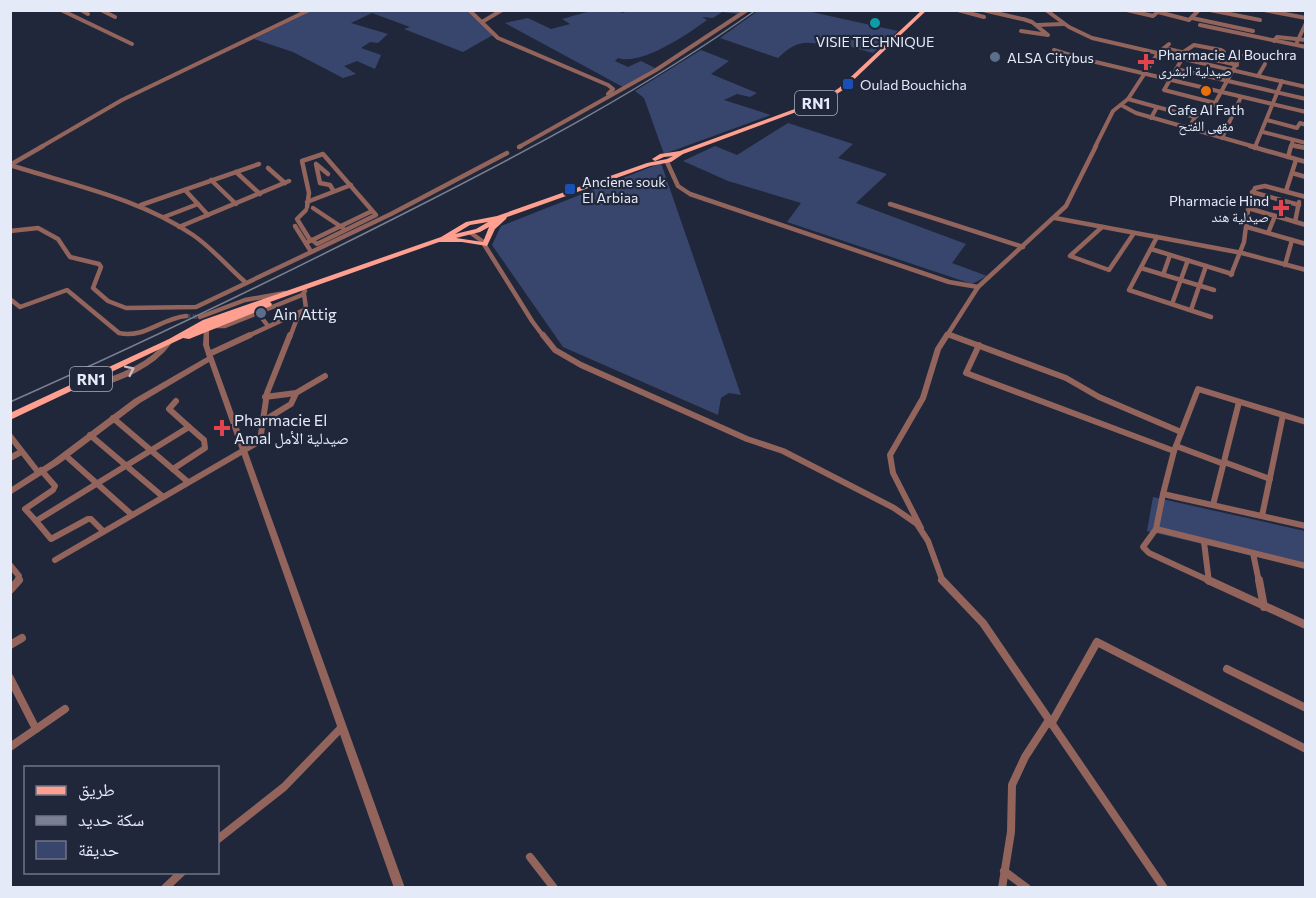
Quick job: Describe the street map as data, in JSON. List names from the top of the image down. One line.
{"streets":{"main road":["RN1"]},"places":{"other":["VISIE TECHNIQUE","ALSA Citybus","Cafe Al Fath مقهى الفتح","Ain Attig"],"health":["Pharmacie Al Bouchra صيدلية البشرى","Pharmacie Hind صيدلية هند","Pharmacie El Amal صيدلية الأمل"],"transit":["Oulad Bouchicha","Anciene souk El Arbiaa"]},"legend":["طريق","سكة حديد","حديقة"]}
